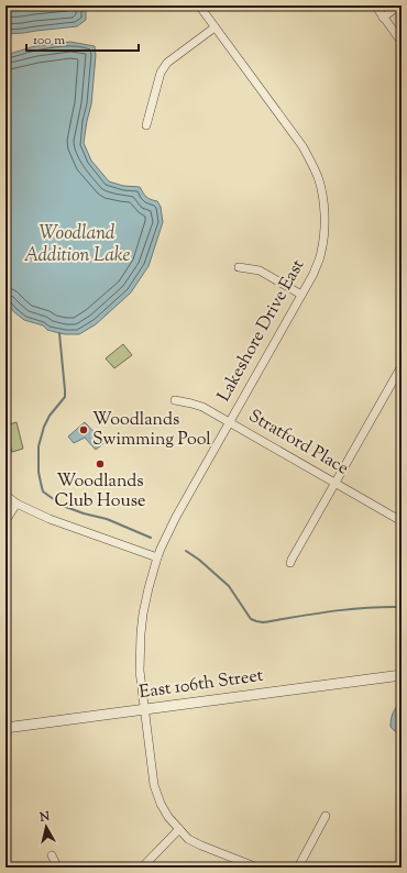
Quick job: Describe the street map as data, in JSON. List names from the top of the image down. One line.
{"streets":{"street":["Lakeshore Drive East","Stratford Place","East 106th Street"]},"crossings":[["Lakeshore Drive East","Stratford Place"],["Lakeshore Drive East","East 106th Street"]],"water":["Woodland Addition Lake"],"places":["Woodlands Swimming Pool","Woodlands Club House"],"scale_bar":"100 m","north":"top"}
